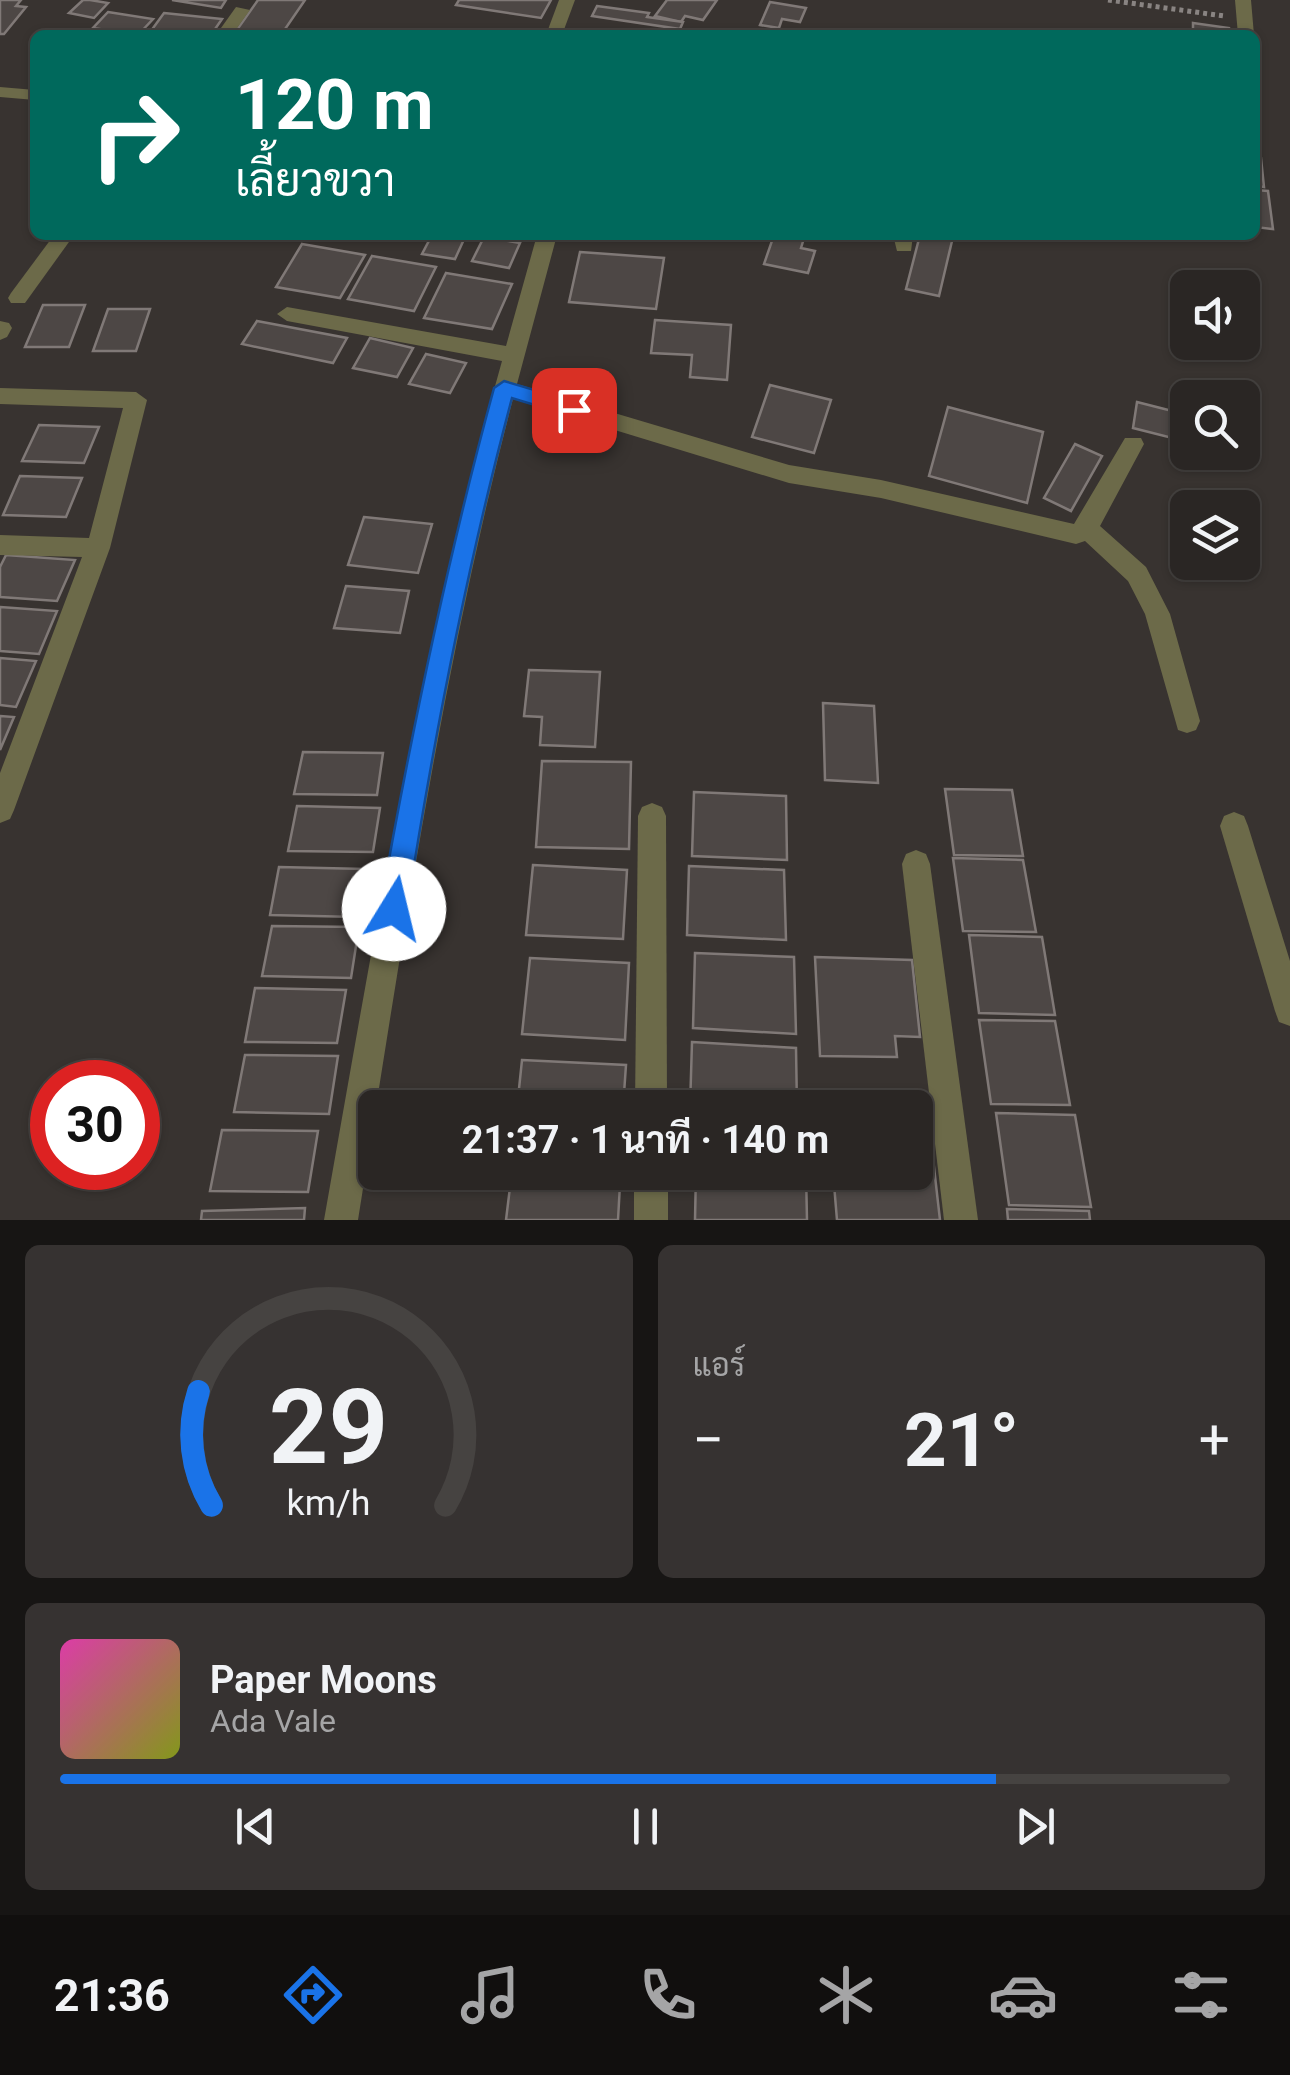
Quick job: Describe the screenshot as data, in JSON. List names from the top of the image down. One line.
{"page":{"turn":["120 m","เลี้ยวขวา"],"limit":"30","trip":"21:37 · 1 นาที · 140 m","tile":"แอร์","heat":["−","21°","+"],"song":["Paper Moons","Ada Vale"],"tabs":"21:36","gauge":["29","km/h"]}}
